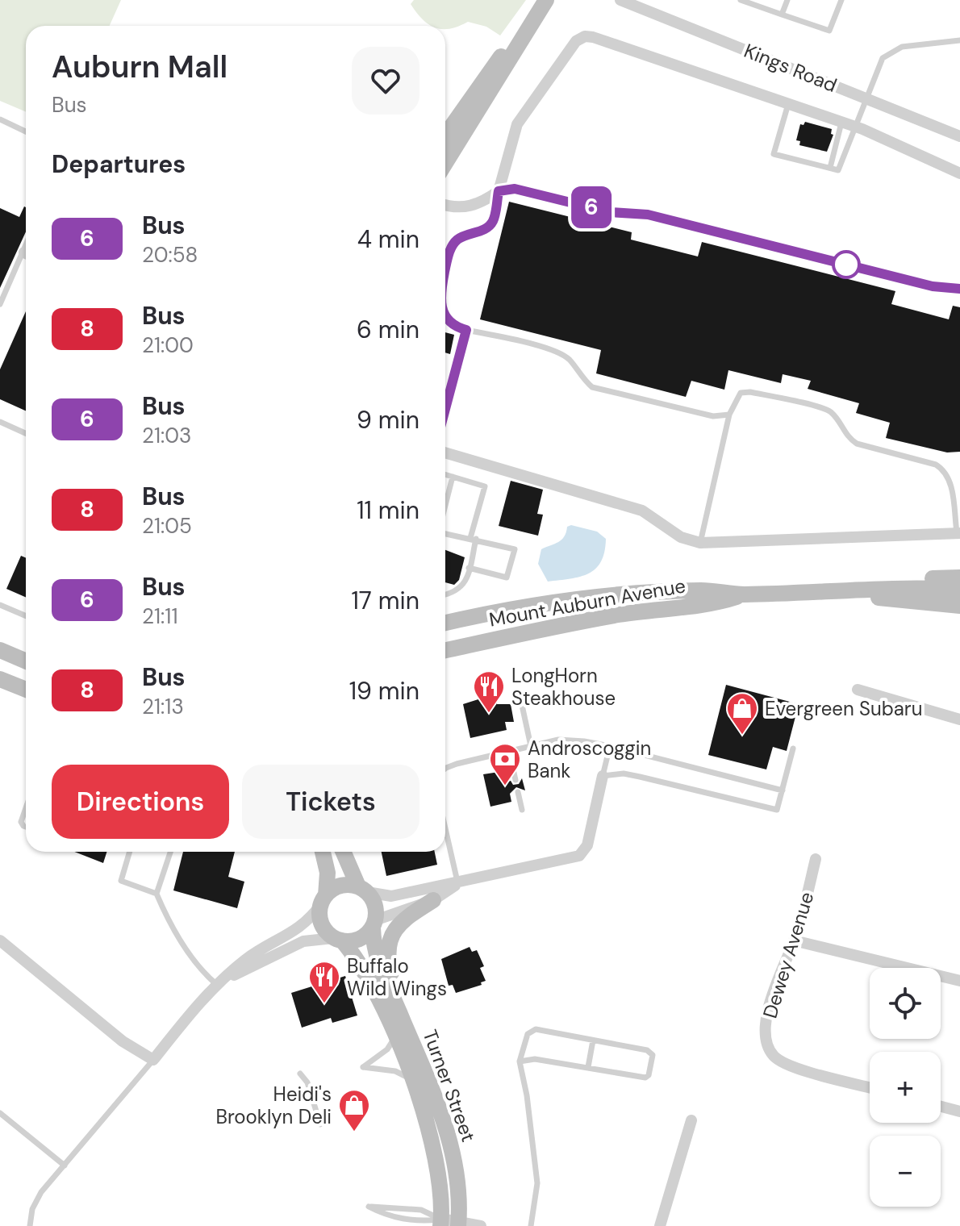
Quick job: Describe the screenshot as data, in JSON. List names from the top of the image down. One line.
{"streets":{"main road":["Mount Auburn Avenue","Turner Street"],"street":["Kings Road","Dewey Avenue"]},"places":{"restaurant":["LongHorn Steakhouse","Buffalo Wild Wings"],"shop":["Evergreen Subaru","Heidi's Brooklyn Deli"],"bank":["Androscoggin Bank"]},"lines":["bus line 6"],"page":{"on_map":"6","heading":[["Auburn Mall","Bus"],"Departures"],"list":[{"mark":"6","name":"Bus","note":"20:58","value":"4 min"},{"mark":"8","name":"Bus","note":"21:00","value":"6 min"},{"mark":"6","name":"Bus","note":"21:03","value":"9 min"},{"mark":"8","name":"Bus","note":"21:05","value":"11 min"},{"mark":"6","name":"Bus","note":"21:11","value":"17 min"},{"mark":"8","name":"Bus","note":"21:13","value":"19 min"}],"buttons":["Directions","Tickets"],"map_buttons":["+","−"]}}
